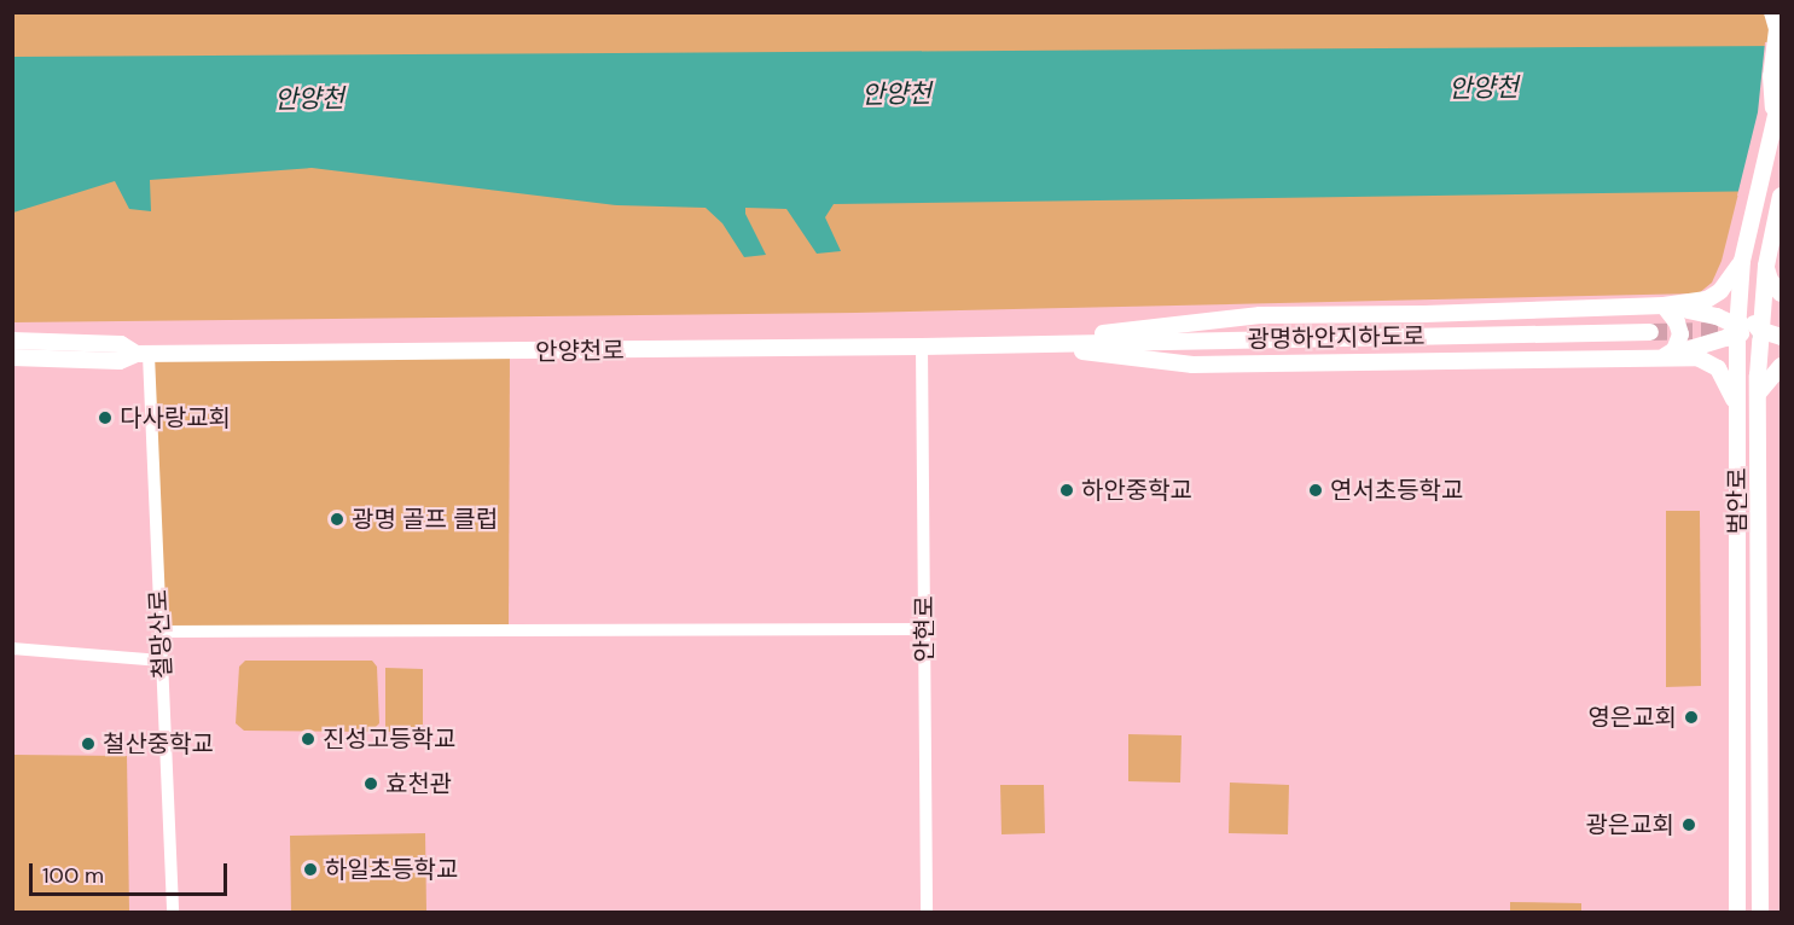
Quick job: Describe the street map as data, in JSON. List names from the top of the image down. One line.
{"streets":{"main road":["광명하안지하도로","안양천로","범안로"],"street":["안현로","철망산로"]},"crossings":[["광명하안지하도로","안양천로"],["안양천로","안현로"],["안양천로","철망산로"]],"water":["안양천"],"places":["다사랑교회","하안중학교","연서초등학교","광명 골프 클럽","영은교회","진성고등학교","철산중학교","효천관","광은교회","하일초등학교"],"scale_bar":"100 m"}
